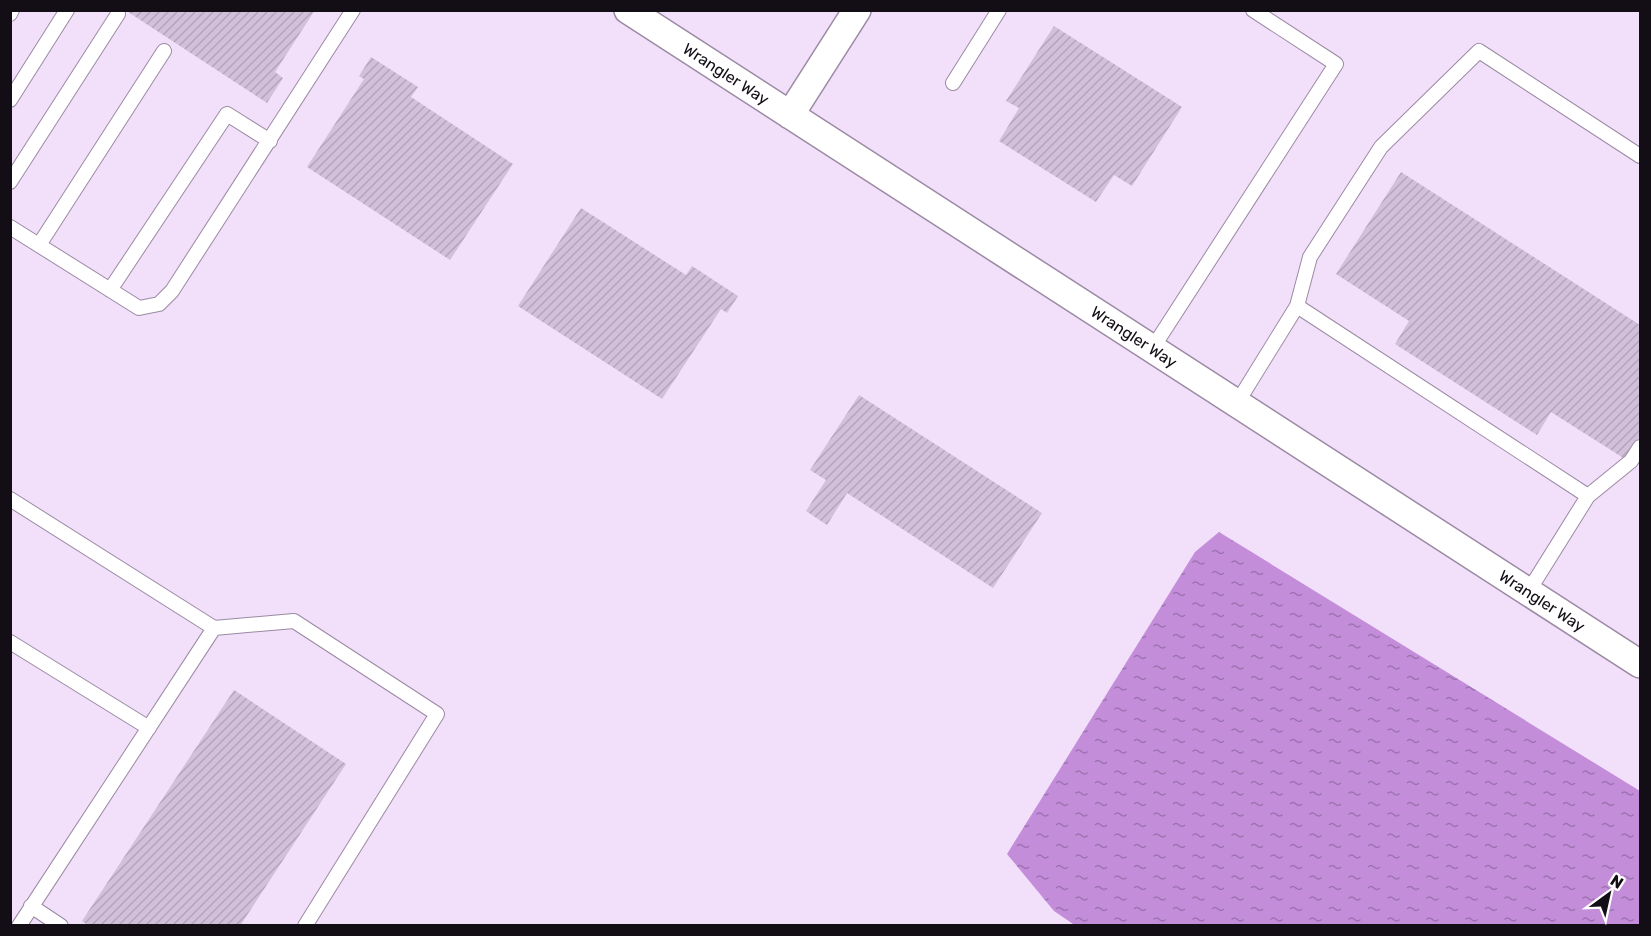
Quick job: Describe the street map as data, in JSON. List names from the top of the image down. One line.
{"streets":{"street":["Wrangler Way"]},"north":"top right"}
